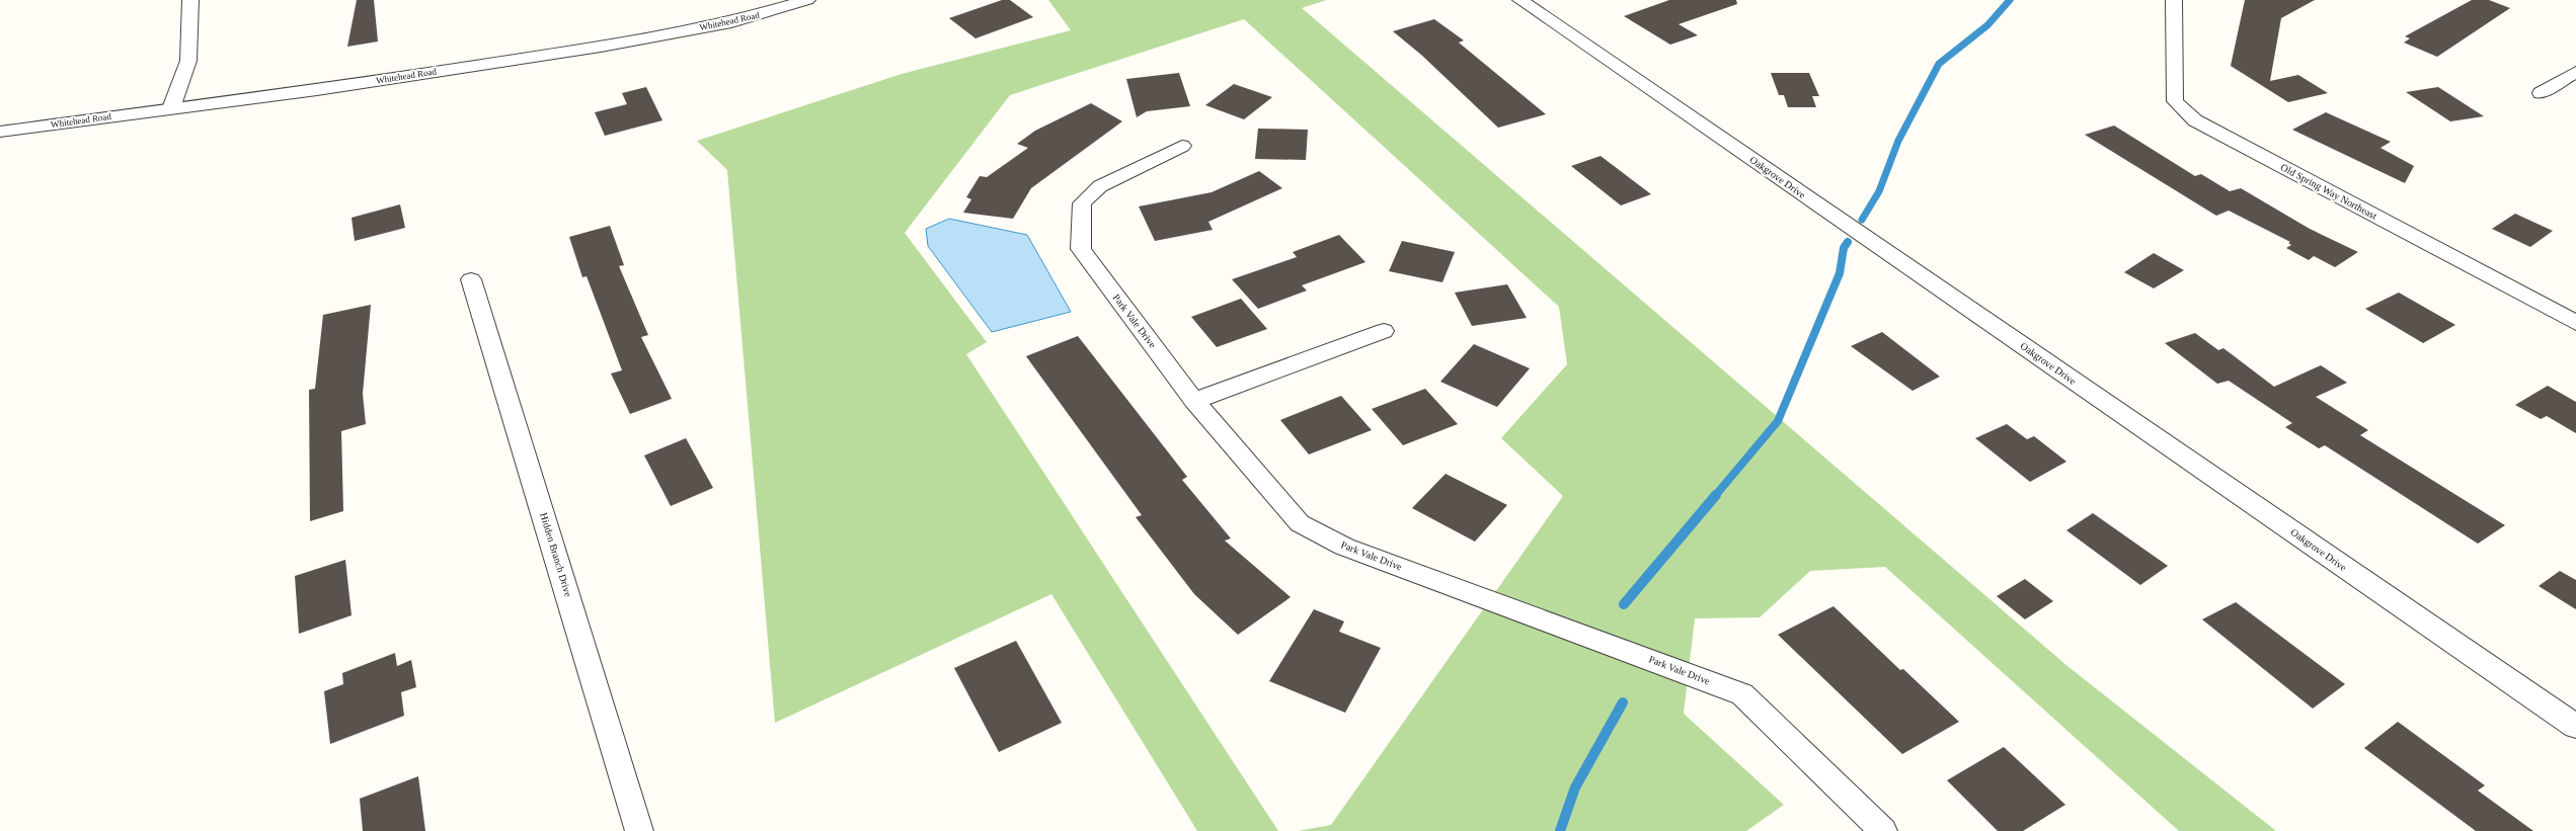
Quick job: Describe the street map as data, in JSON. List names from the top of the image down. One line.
{"streets":{"street":["Whitehead Road","Oakgrove Drive","Old Spring Way Northeast","Park Vale Drive","Hidden Branch Drive"]}}
